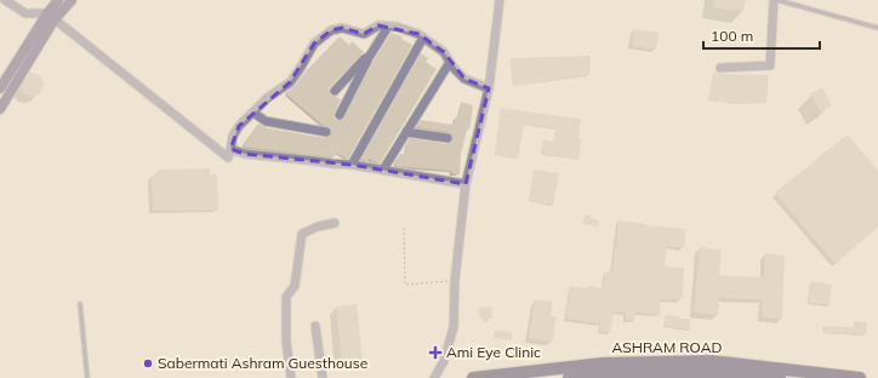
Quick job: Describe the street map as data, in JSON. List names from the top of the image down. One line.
{"streets":{"main road":["ASHRAM ROAD"]},"places":{"health":["Ami Eye Clinic"],"other":["Sabermati Ashram Guesthouse"]},"scale_bar":"100 m"}
